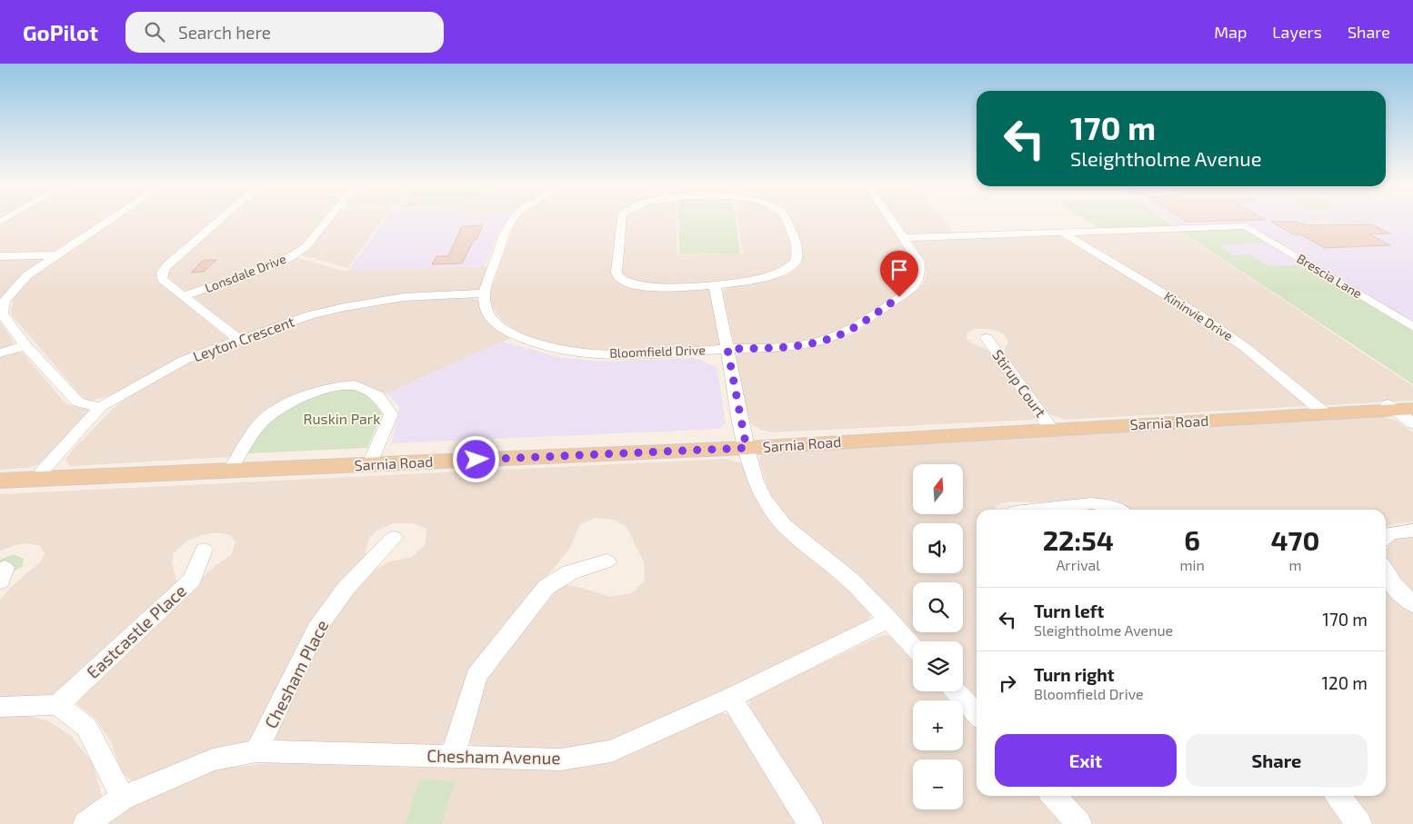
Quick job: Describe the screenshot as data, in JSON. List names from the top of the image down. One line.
{"streets":{"main road":["Sarnia Road"],"street":["Lonsdale Drive","Brescia Lane","Kininvie Drive","Leyton Crescent","Bloomfield Drive","Stirup Court","Eastcastle Place","Chesham Place","Chesham Avenue"]},"crossings":[["Brescia Lane","Kininvie Drive"],["Kininvie Drive","Sarnia Road"],["Leyton Crescent","Bloomfield Drive"],["Leyton Crescent","Sarnia Road"],["Stirup Court","Sarnia Road"],["Chesham Place","Chesham Avenue"]],"parks":["Ruskin Park"],"north":"top","page":{"header":"GoPilot","search":"Search here","nav":["Map","Layers","Share"],"turn":["170 m","Sleightholme Avenue"],"map_buttons":["+","−"],"eta":["22:54","Arrival","6","min","470","m"],"list":[{"name":"Turn left","note":"Sleightholme Avenue","value":"170 m"},{"name":"Turn right","note":"Bloomfield Drive","value":"120 m"}],"buttons":["Exit","Share"]}}
